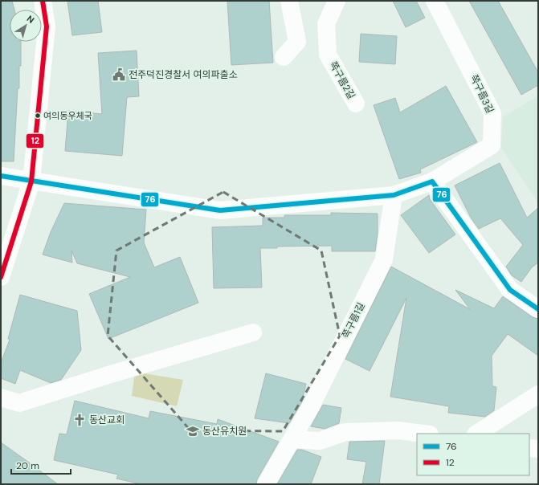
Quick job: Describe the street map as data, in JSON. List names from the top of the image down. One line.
{"streets":{"street":["쪽구름2길","쪽구름3길","쪽구름1길"]},"places":{"public building":["전주덕진경찰서 여의파출소"],"other":["여의동우체국"],"church":["동산교회"],"school or university":["동산유치원"]},"lines":["transit line 12","transit line 76"],"legend":["76","12"],"scale_bar":"20 m","north":"top right"}
